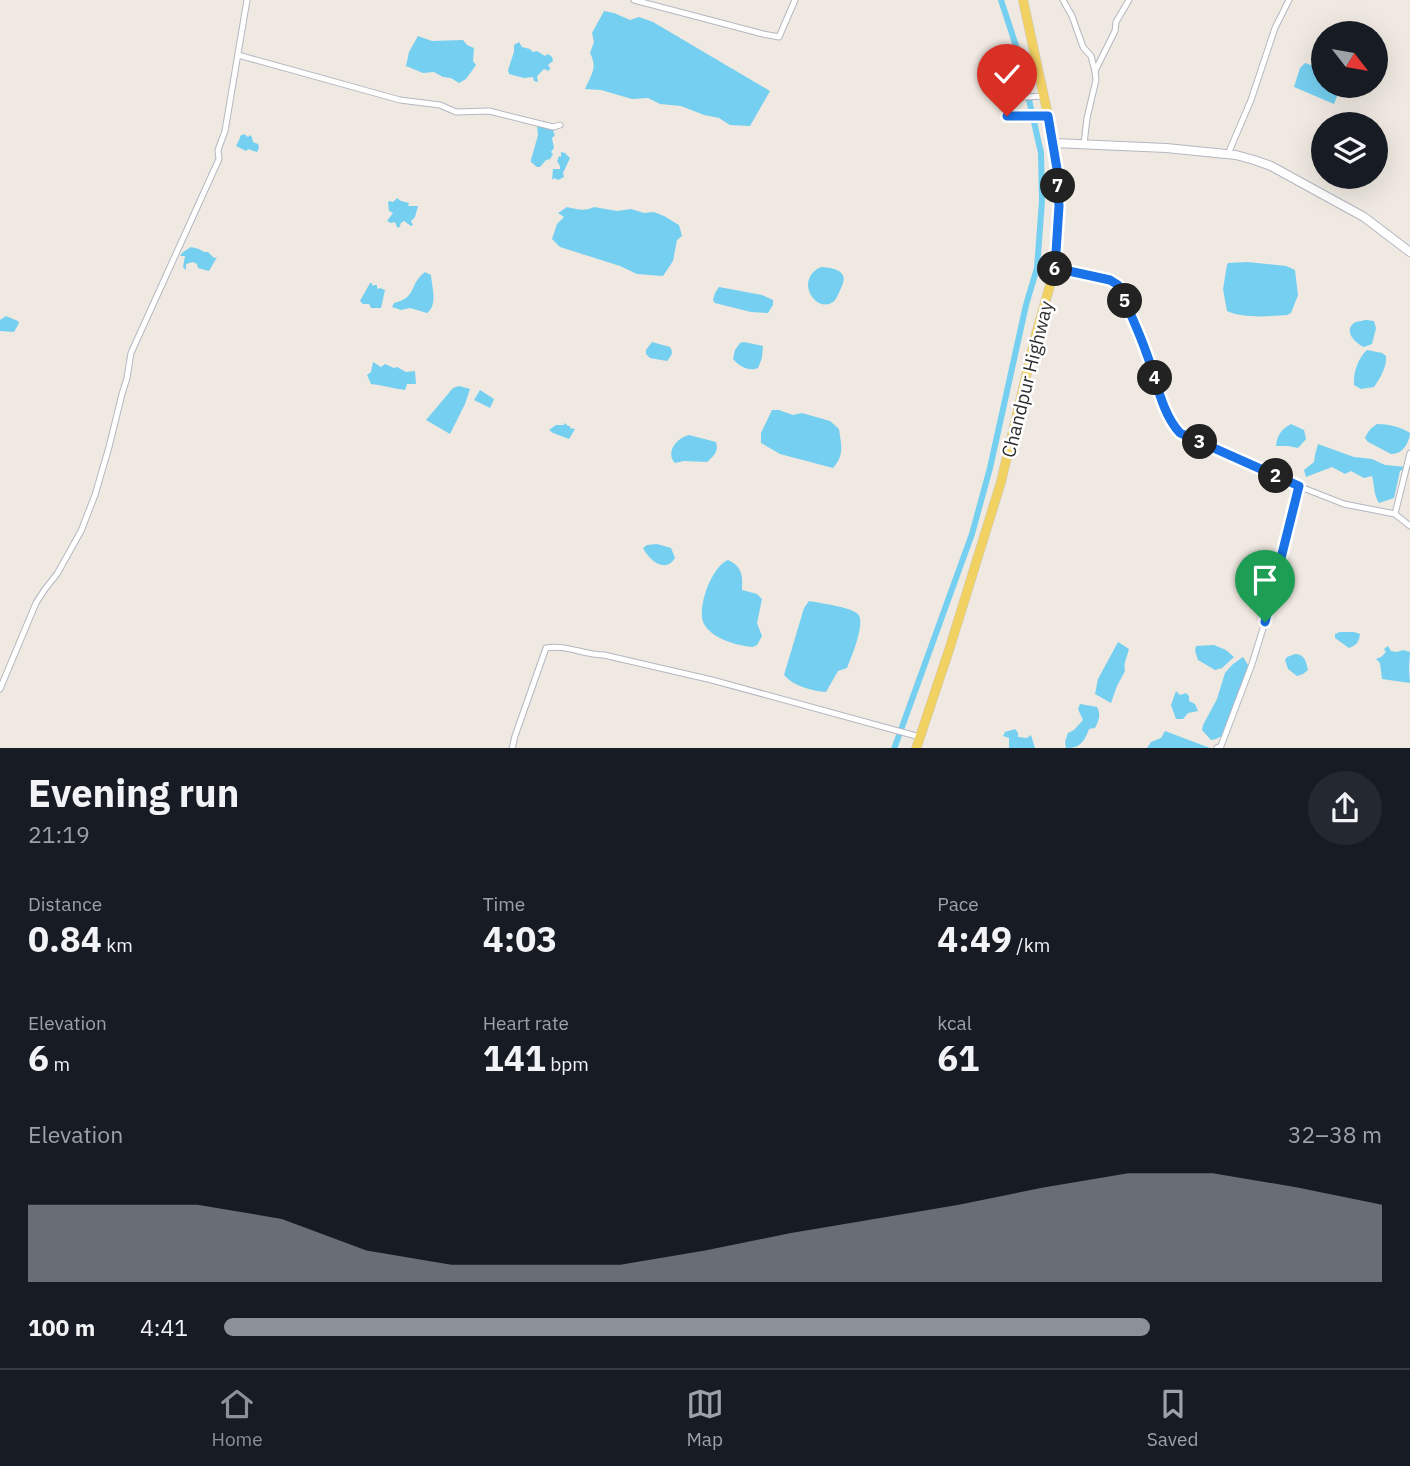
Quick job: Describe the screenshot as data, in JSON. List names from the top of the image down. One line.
{"streets":{"main road":["Chandpur Highway"]},"north":"bottom right","page":{"pins":["7","6","5","4","3","2"],"heading":["Evening run","21:19"],"stats":[["Distance","0.84 km"],["Time","4:03"],["Pace","4:49 /km"],["Elevation","6 m"],["Heart rate","141 bpm"],["kcal","61"]],"chart":["Elevation","32–38 m"],"list":[{"name":"100 m","note":"4:41"}],"tabs":["Home","Map","Saved"]}}
